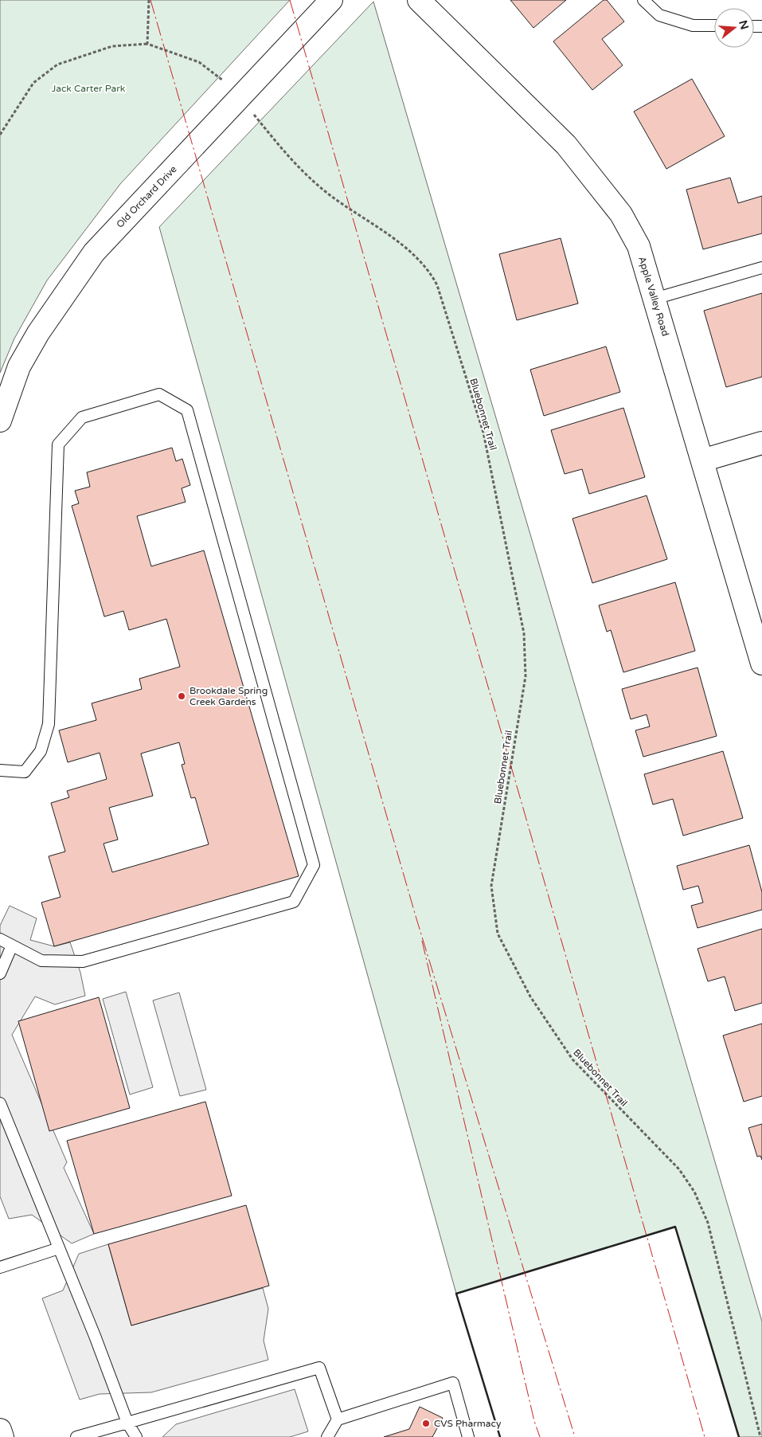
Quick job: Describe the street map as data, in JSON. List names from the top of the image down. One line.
{"streets":{"street":["Old Orchard Drive","Apple Valley Road"],"path":["Bluebonnet Trail"]},"parks":["Jack Carter Park"],"places":["Brookdale Spring Creek Gardens","CVS Pharmacy"],"north":"right"}
